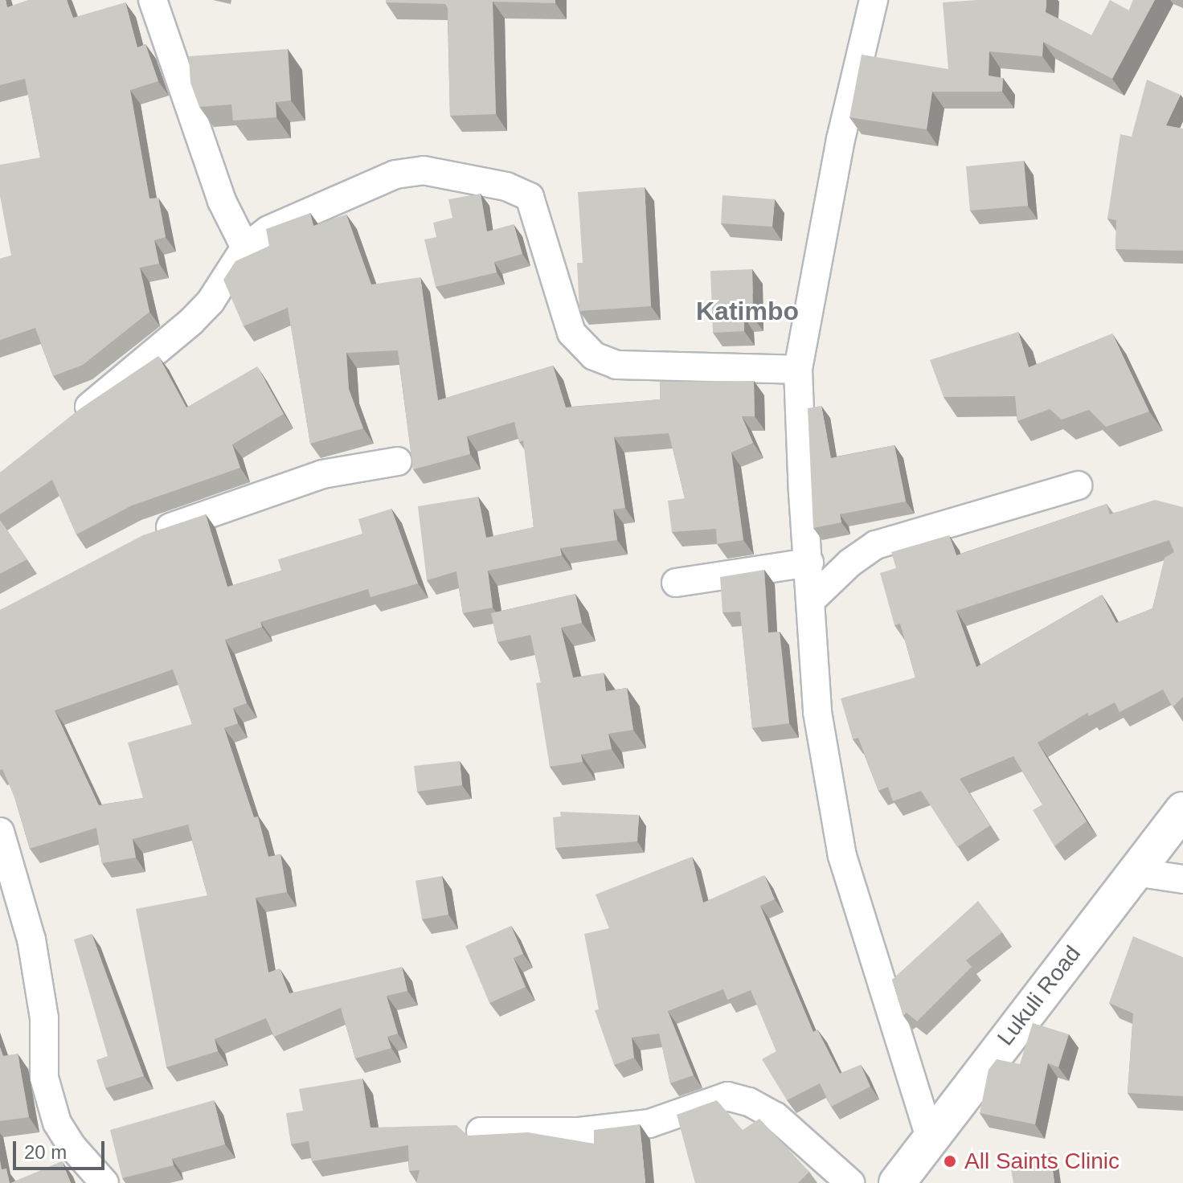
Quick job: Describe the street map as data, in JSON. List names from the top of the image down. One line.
{"streets":{"street":["Lukuli Road"]},"districts":["Katimbo"],"places":["All Saints Clinic"],"scale_bar":"20 m"}
